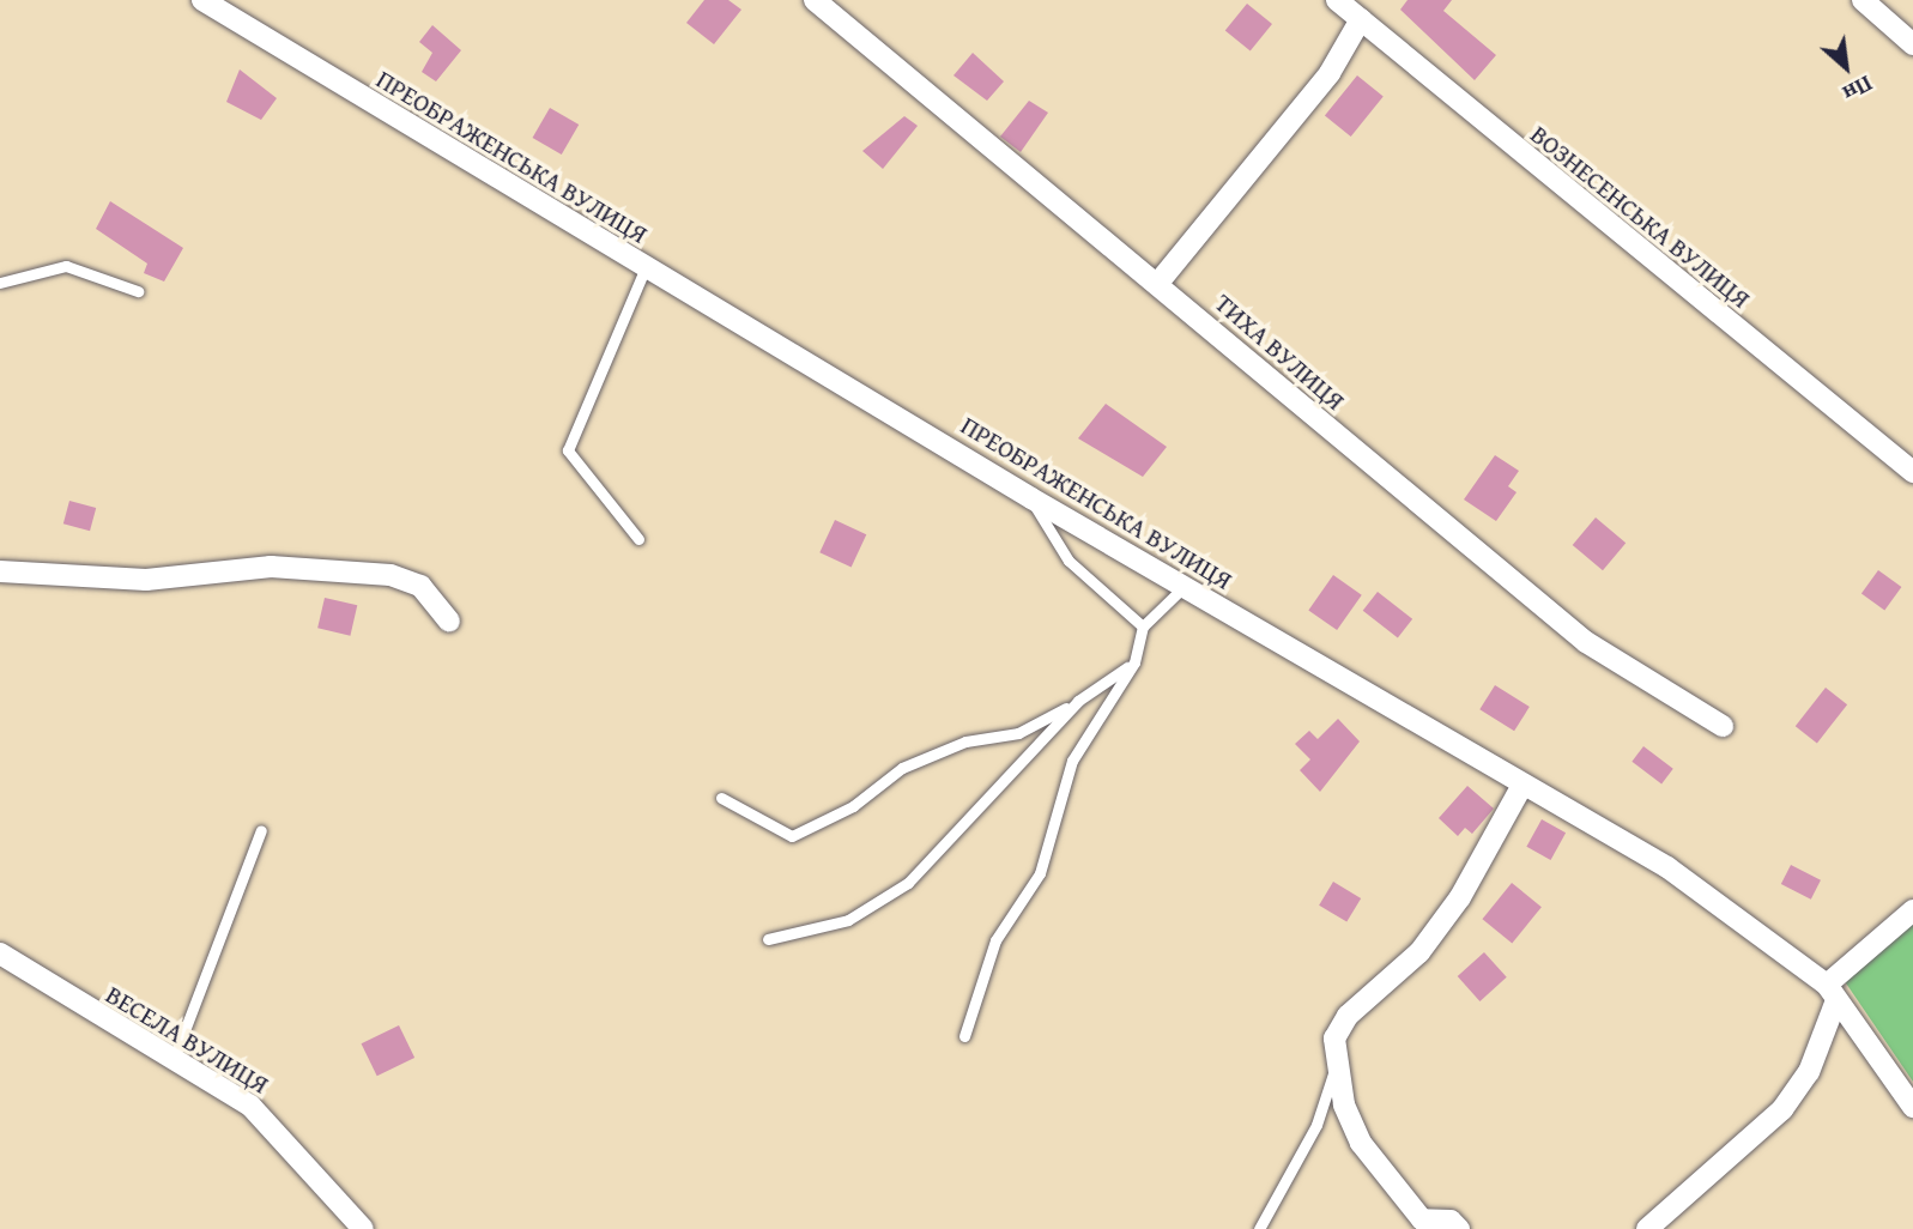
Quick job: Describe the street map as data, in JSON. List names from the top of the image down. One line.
{"streets":{"street":["ПРЕОБРАЖЕНСЬКА ВУЛИЦЯ","ВОЗНЕСЕНСЬКА ВУЛИЦЯ","ТИХА ВУЛИЦЯ","ВЕСЕЛА ВУЛИЦЯ"]},"north":"bottom right"}
